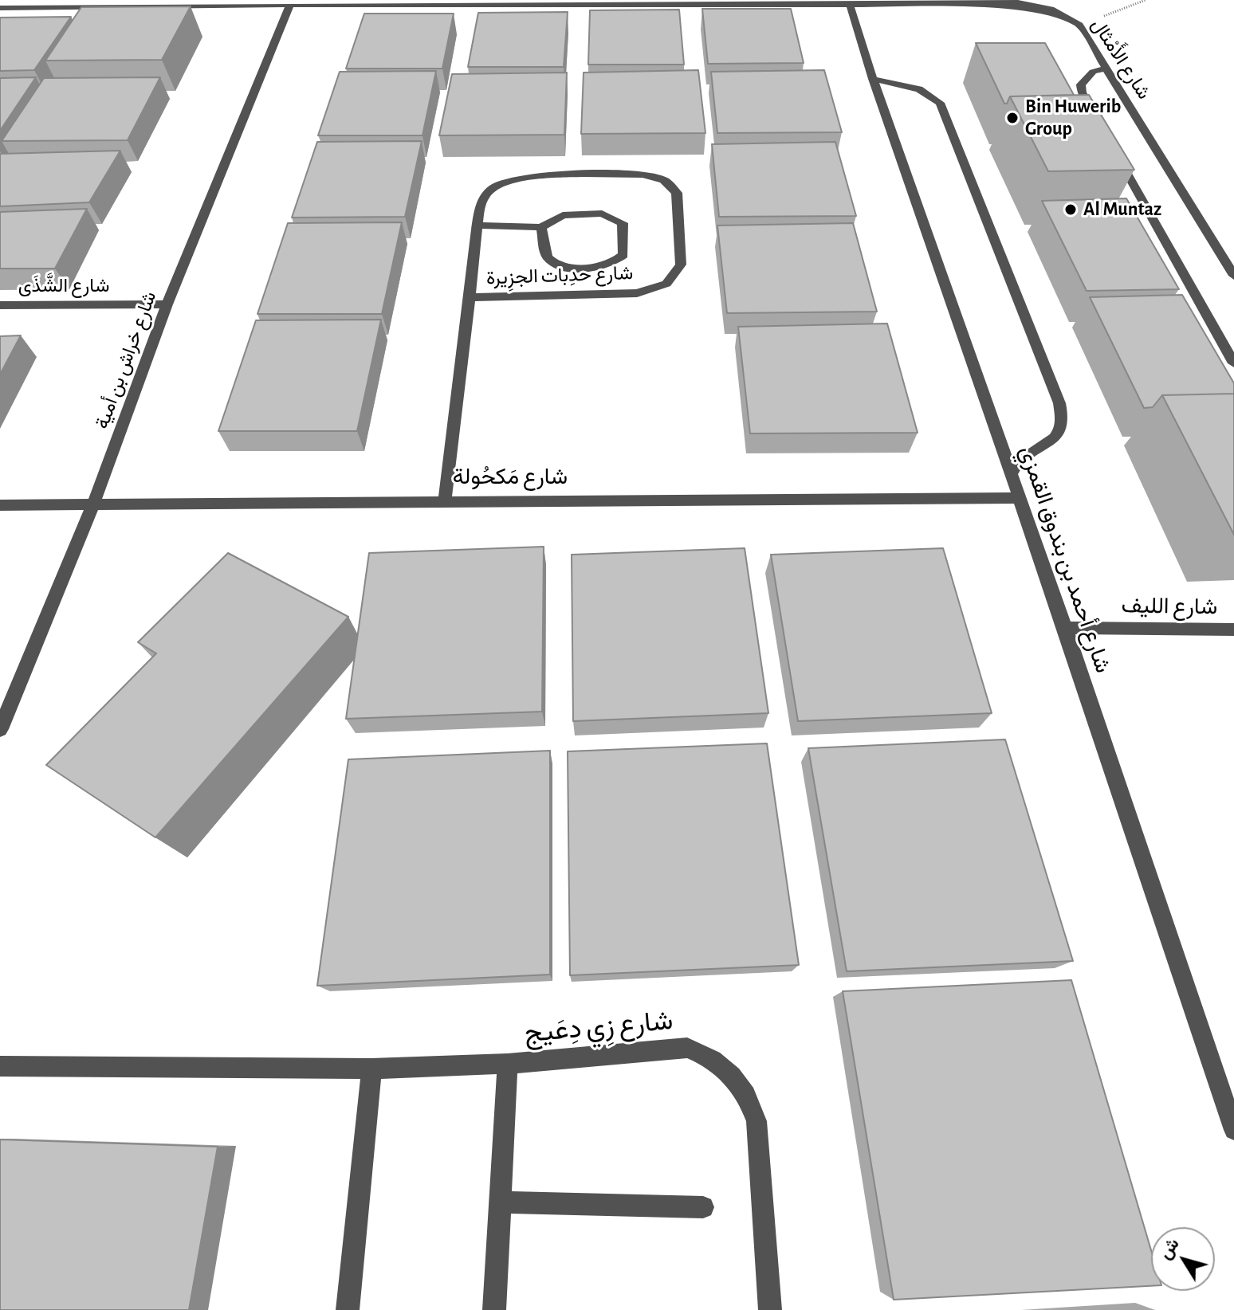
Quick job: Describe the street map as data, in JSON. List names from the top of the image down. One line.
{"streets":{"street":["شارع الأَمْثال","شارع حدِبات الجزِيرة","شارع الشَّذَى","شارع خراش بن أمية","شارع مَكحُولة","شارع أحمد بن بندوق القمزي","شارع الليف","شارع زِي دِعَيج"]},"crossings":[["شارع الأَمْثال","شارع خراش بن أمية"],["شارع الأَمْثال","شارع أحمد بن بندوق القمزي"],["شارع حدِبات الجزِيرة","شارع مَكحُولة"],["شارع الشَّذَى","شارع خراش بن أمية"],["شارع خراش بن أمية","شارع مَكحُولة"],["شارع مَكحُولة","شارع أحمد بن بندوق القمزي"],["شارع أحمد بن بندوق القمزي","شارع الليف"]],"places":["Bin Huwerib Group","Al Muntaz"],"north":"top left"}
